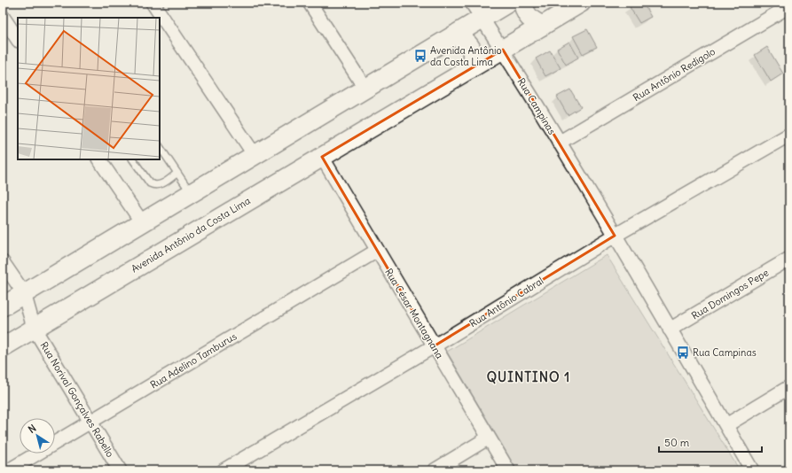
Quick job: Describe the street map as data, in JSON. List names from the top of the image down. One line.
{"streets":{"street":["Rua Antônio Redigolo","Rua Campinas","Avenida Antônio da Costa Lima","Rua Domingos Pepe","Rua Antônio Cabral","Rua César Montagnana","Rua Adelino Tamburus","Rua Norival Gonçalves Rabello"]},"crossings":[["Rua Antônio Redigolo","Rua Campinas"],["Rua Campinas","Avenida Antônio da Costa Lima"],["Rua Campinas","Rua Domingos Pepe"],["Rua Campinas","Rua Antônio Cabral"],["Avenida Antônio da Costa Lima","Rua César Montagnana"],["Avenida Antônio da Costa Lima","Rua Norival Gonçalves Rabello"],["Rua Antônio Cabral","Rua César Montagnana"],["Rua César Montagnana","Rua Adelino Tamburus"],["Rua Adelino Tamburus","Rua Norival Gonçalves Rabello"]],"districts":["QUINTINO 1"],"places":{"bus stop":["Avenida Antônio da Costa Lima","Rua Campinas"]},"scale_bar":"50 m","north":"top left"}
